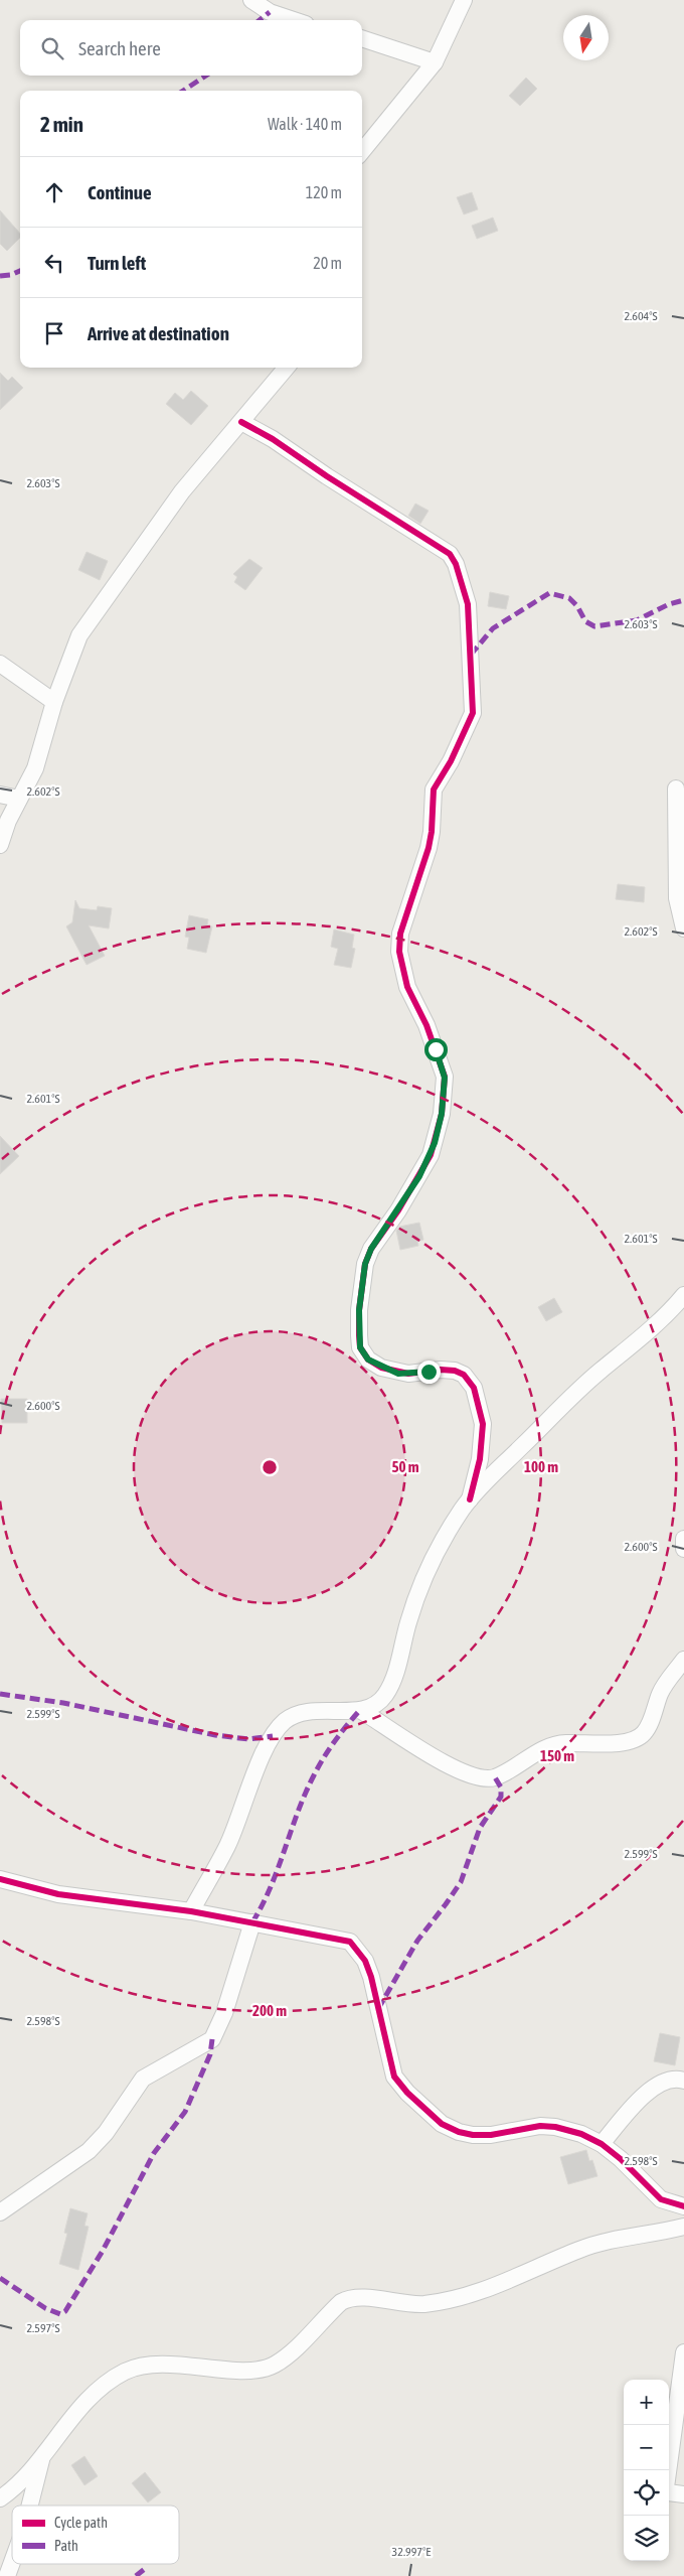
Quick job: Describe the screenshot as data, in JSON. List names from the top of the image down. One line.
{"legend":["Cycle path","Path"],"north":"bottom","page":{"search":"Search here","heading":["2 min","Walk · 140 m"],"list":[["Continue","120 m"],["Turn left","20 m"],"Arrive at destination"],"map_buttons":["+","−"]},"coordinates":["2.604°S","2.603°S","2.602°S","2.601°S","2.600°S","2.599°S","2.598°S","2.597°S","32.997°E"],"rings":["50 m","100 m","150 m","200 m"]}
